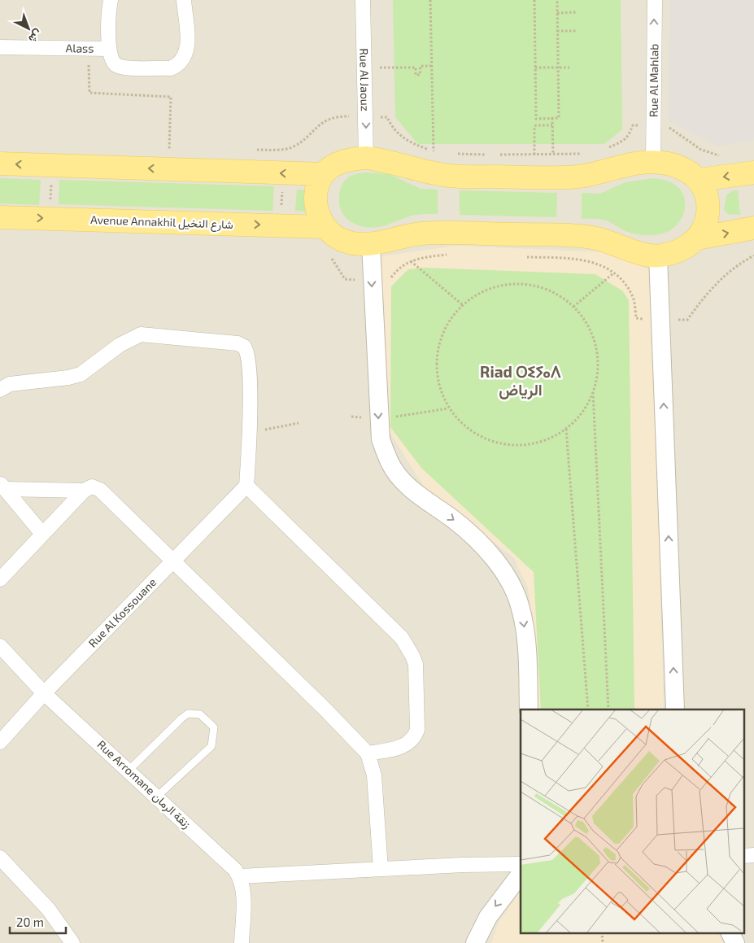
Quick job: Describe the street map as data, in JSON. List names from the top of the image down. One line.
{"streets":{"main road":["Avenue Annakhil شارع النخيل"],"street":["Alass","Rue Al Jaouz","Rue Al Mahlab","Rue Al Kossouane","Rue Arromane زنقة الرمان"]},"crossings":[["Rue Al Kossouane","Rue Arromane زنقة الرمان"]],"one_way":["Rue Al Mahlab"],"districts":["Riad ⵔⵉⵢⴰⴷ الرياض"],"scale_bar":"20 m","north":"bottom right"}
